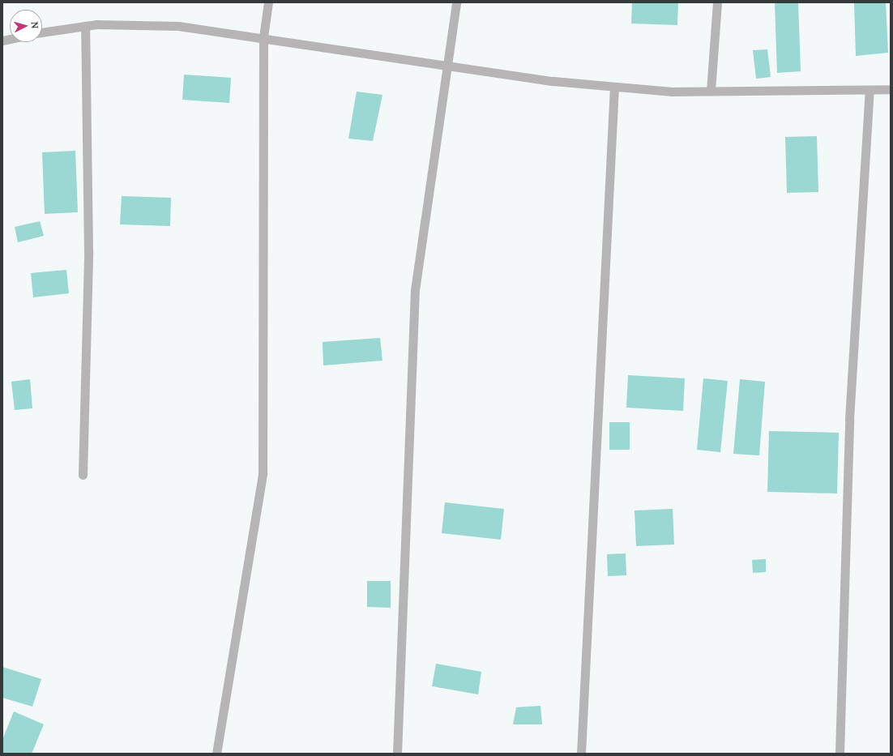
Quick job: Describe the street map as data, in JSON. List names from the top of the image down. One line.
{"north":"right"}
